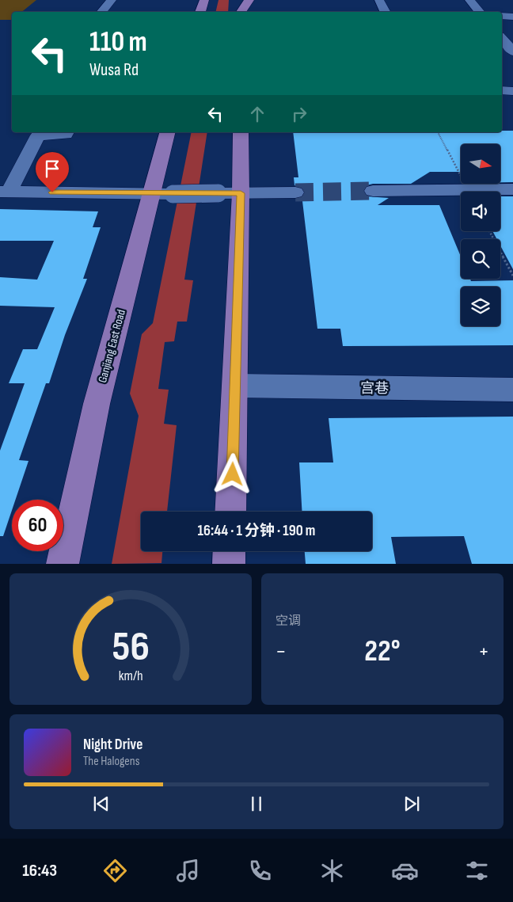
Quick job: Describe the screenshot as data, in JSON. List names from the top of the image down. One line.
{"streets":{"main road":["Ganjiang East Road"],"street":["宫巷"]},"north":"right","page":{"turn":["110 m","Wusa Rd"],"limit":"60","trip":"16:44 · 1 分钟 · 190 m","tile":"空调","heat":["−","22°","+"],"song":["Night Drive","The Halogens"],"tabs":"16:43","gauge":["56","km/h"]}}
